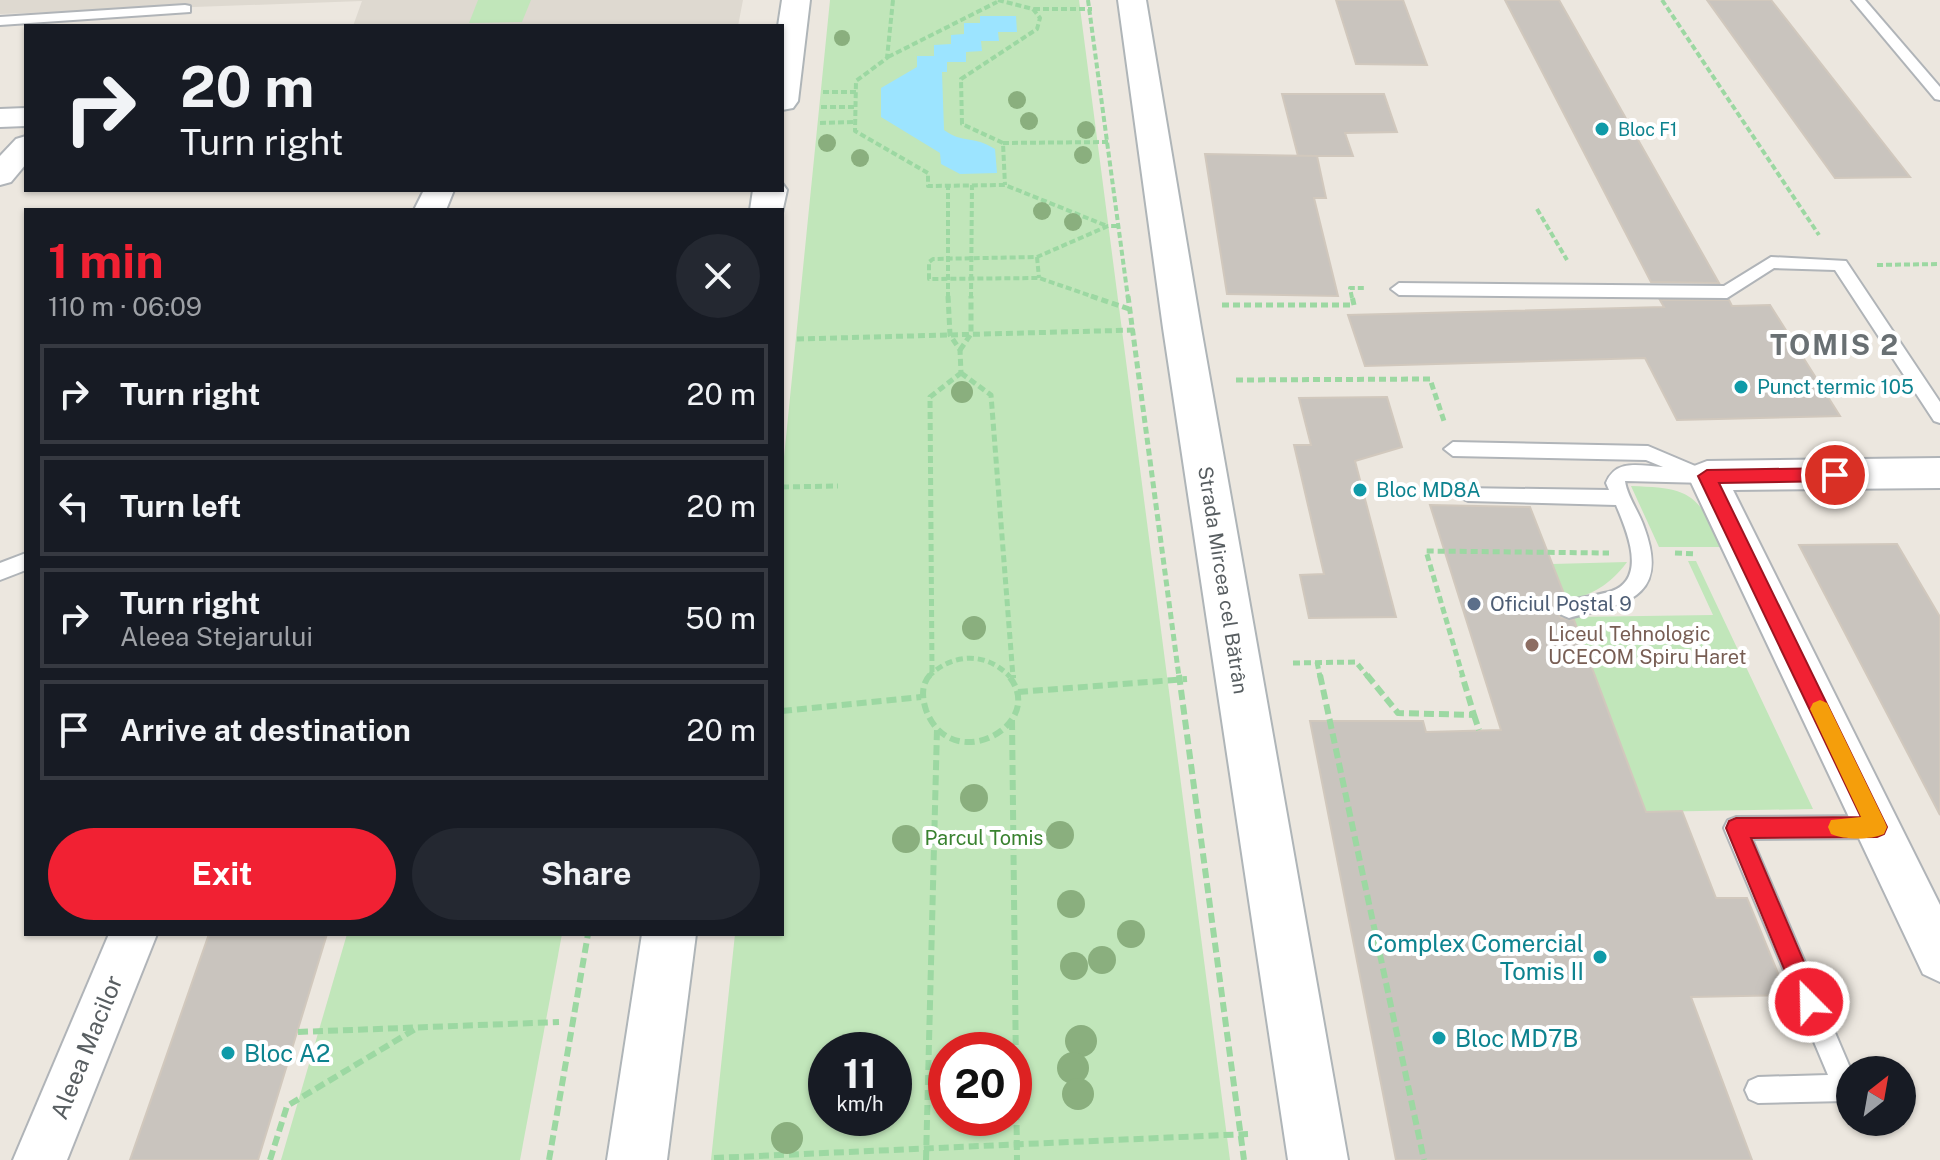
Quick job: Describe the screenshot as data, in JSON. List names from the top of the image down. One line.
{"streets":{"main road":["Strada Mircea cel Bătrân"],"street":["Aleea Macilor"]},"districts":["TOMIS 2"],"parks":["Parcul Tomis"],"places":["Bloc F1","Punct termic 105","Bloc MD8A","Oficiul Poștal 9","Liceul Tehnologic UCECOM Spiru Haret","Complex Comercial Tomis II","Bloc MD7B","Bloc A2"],"north":"top right","page":{"turn":["20 m","Turn right"],"heading":["1 min","110 m · 06:09"],"list":[{"name":"Turn right","value":"20 m"},{"name":"Turn left","value":"20 m"},{"name":"Turn right","note":"Aleea Stejarului","value":"50 m"},{"name":"Arrive at destination","value":"20 m"}],"buttons":["Exit","Share"],"speed":"11 km/h","limit":"20"}}
